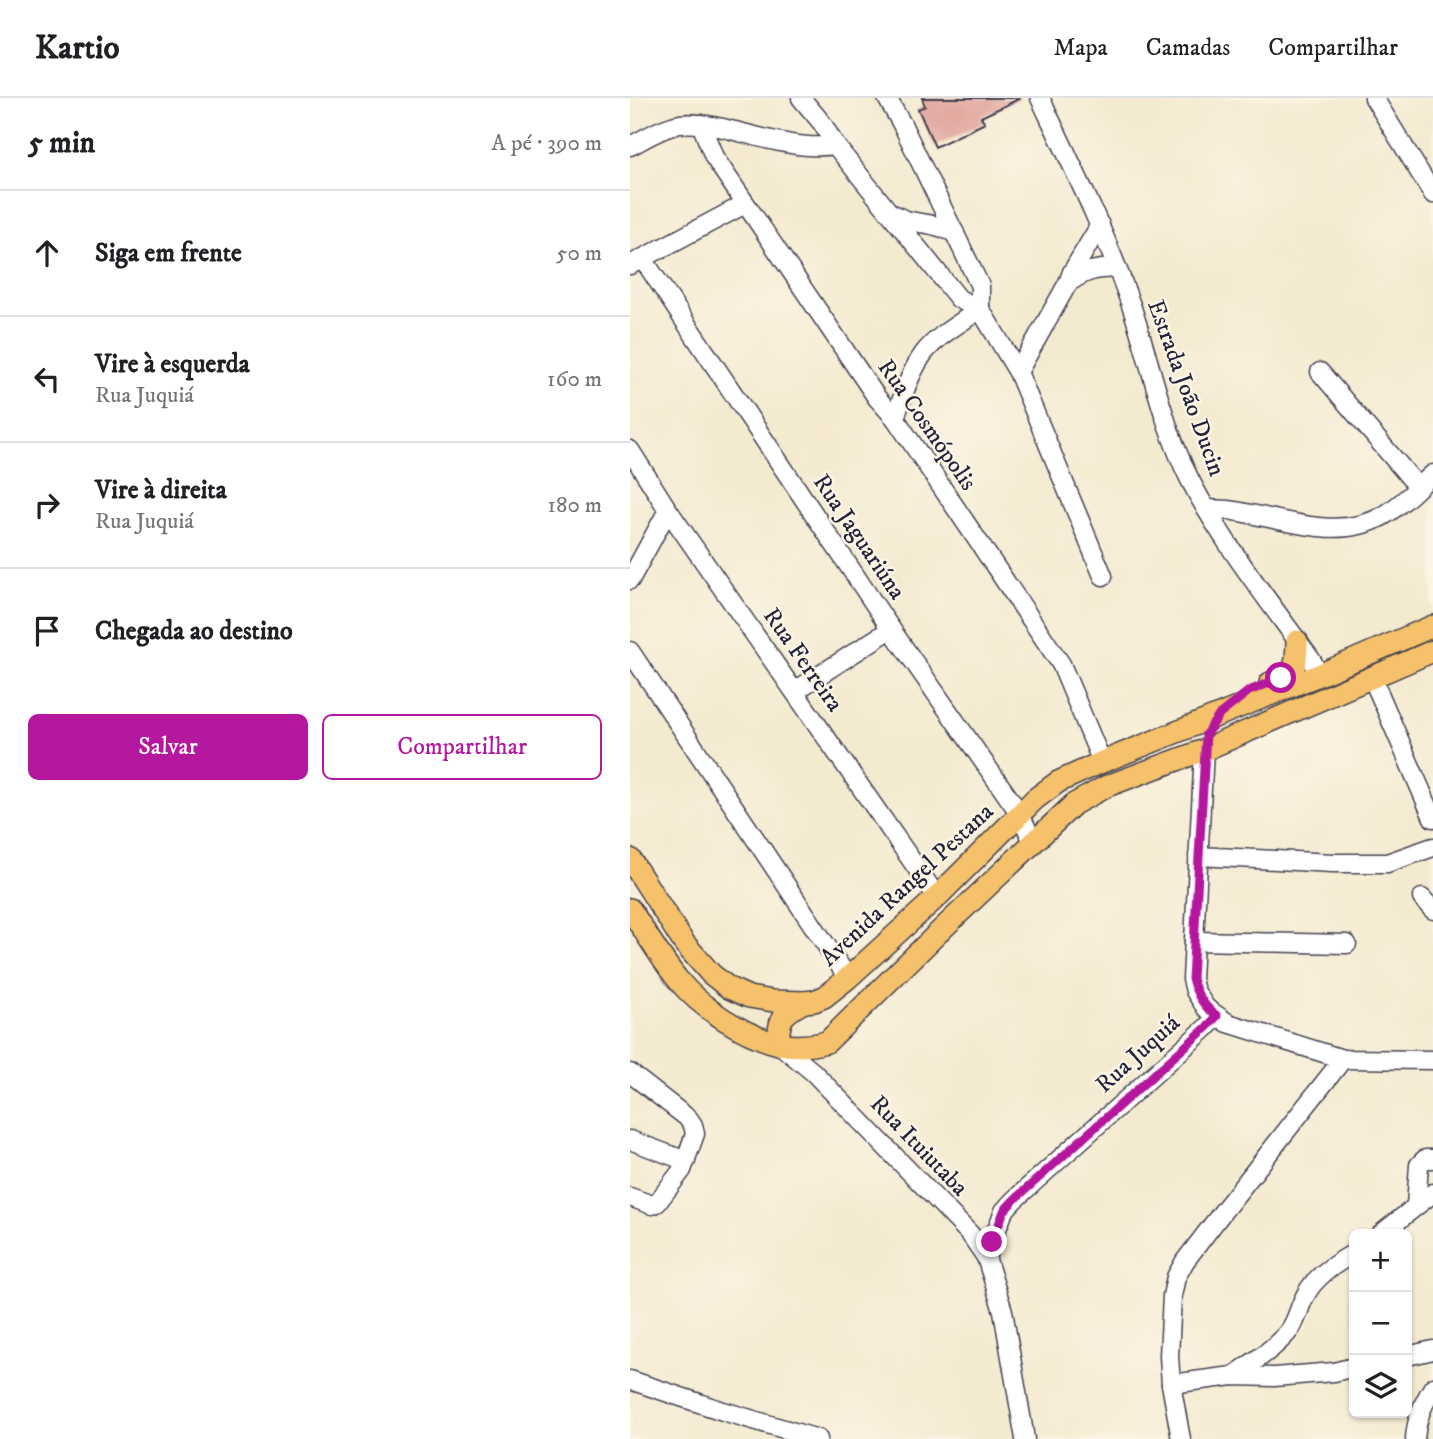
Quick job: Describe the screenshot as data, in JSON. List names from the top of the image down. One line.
{"streets":{"main road":["Avenida Rangel Pestana"],"street":["Estrada João Ducin","Rua Cosmópolis","Rua Jaguariúna","Rua Ferreira","Rua Juquiá","Rua Ituiutaba"]},"crossings":[["Rua Cosmópolis","Avenida Rangel Pestana"],["Rua Jaguariúna","Avenida Rangel Pestana"],["Rua Ferreira","Avenida Rangel Pestana"],["Rua Juquiá","Rua Ituiutaba"]],"page":{"header":"Kartio","nav":["Mapa","Camadas","Compartilhar"],"heading":["5 min","A pé · 390 m"],"list":[["Siga em frente","50 m"],["Vire à esquerda","Rua Juquiá","160 m"],["Vire à direita","Rua Juquiá","180 m"],"Chegada ao destino"],"buttons":["Salvar","Compartilhar"],"map_buttons":["+","−"]}}
